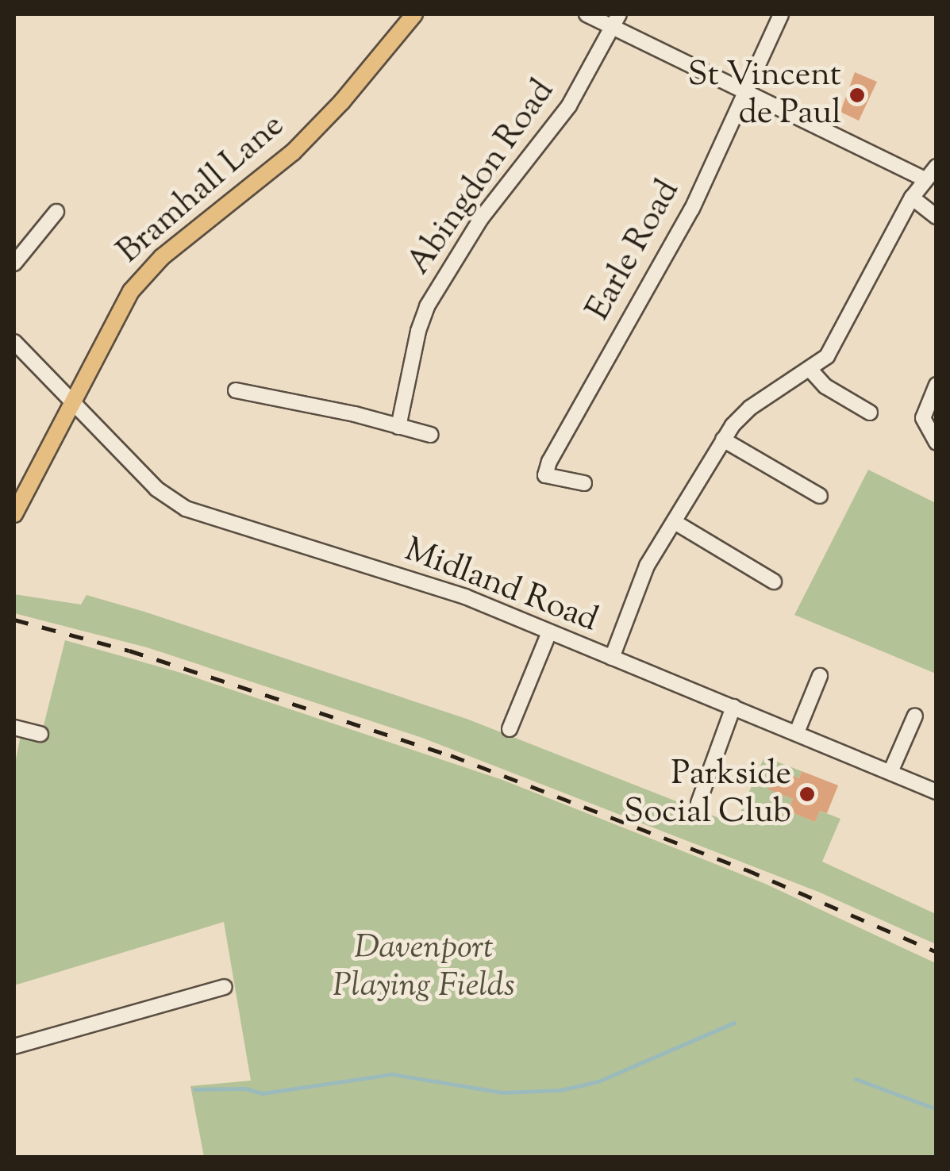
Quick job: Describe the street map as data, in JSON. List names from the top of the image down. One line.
{"streets":{"main road":["Bramhall Lane"],"street":["Abingdon Road","Earle Road","Midland Road"]},"crossings":[["Bramhall Lane","Midland Road"]],"parks":["Davenport Playing Fields"],"places":["St Vincent de Paul","Parkside Social Club"]}
